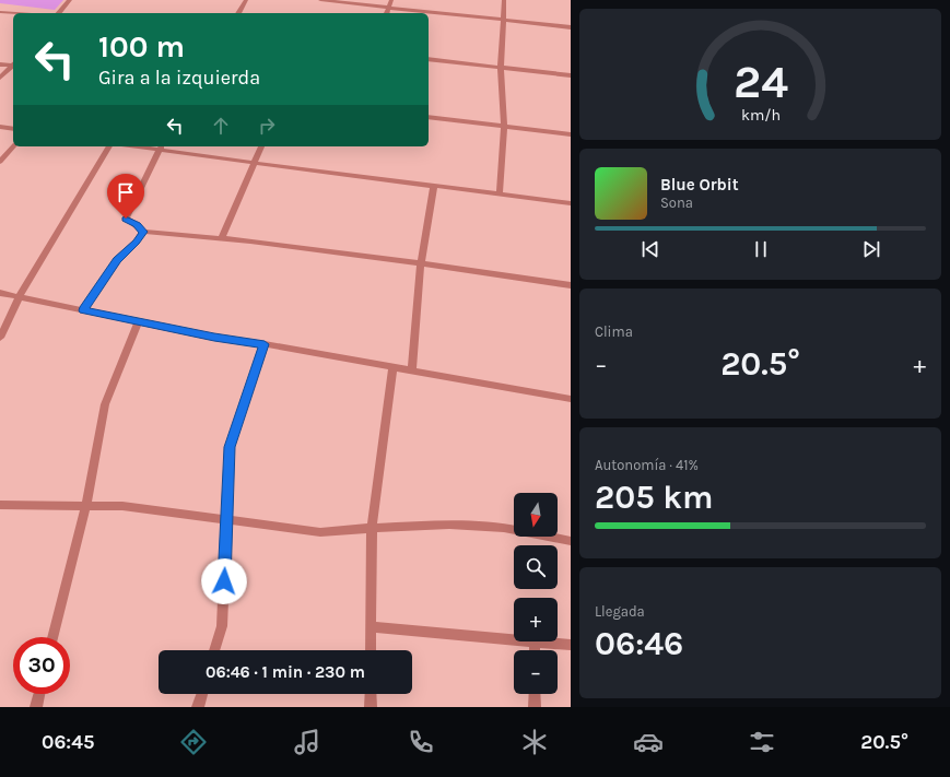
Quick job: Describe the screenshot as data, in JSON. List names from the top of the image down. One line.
{"north":"bottom","page":{"turn":["100 m","Gira a la izquierda"],"song":["Blue Orbit","Sona"],"tile":["Clima",["Autonomía · 41%","205 km"],["Llegada","06:46"]],"heat":["−","20.5°","+"],"map_buttons":["+","−"],"limit":"30","trip":"06:46 · 1 min · 230 m","tabs":["06:45","20.5°"],"gauge":["24","km/h"]}}
